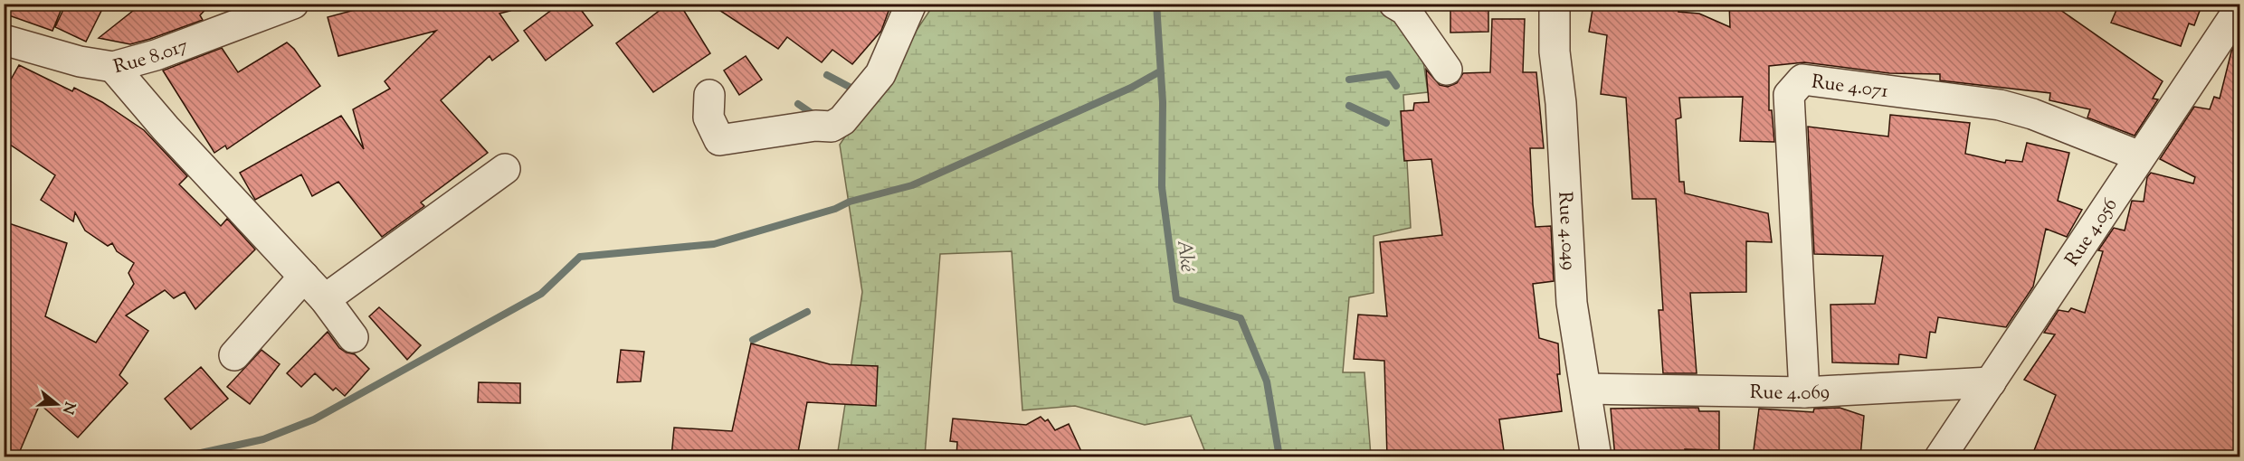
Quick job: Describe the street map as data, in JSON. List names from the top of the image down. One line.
{"streets":{"street":["Rue 8.017","Rue 4.071","Rue 4.049","Rue 4.056","Rue 4.069"]},"crossings":[["Rue 4.071","Rue 4.056"],["Rue 4.071","Rue 4.069"],["Rue 4.049","Rue 4.069"],["Rue 4.056","Rue 4.069"]],"water":["Aké"],"north":"right"}
